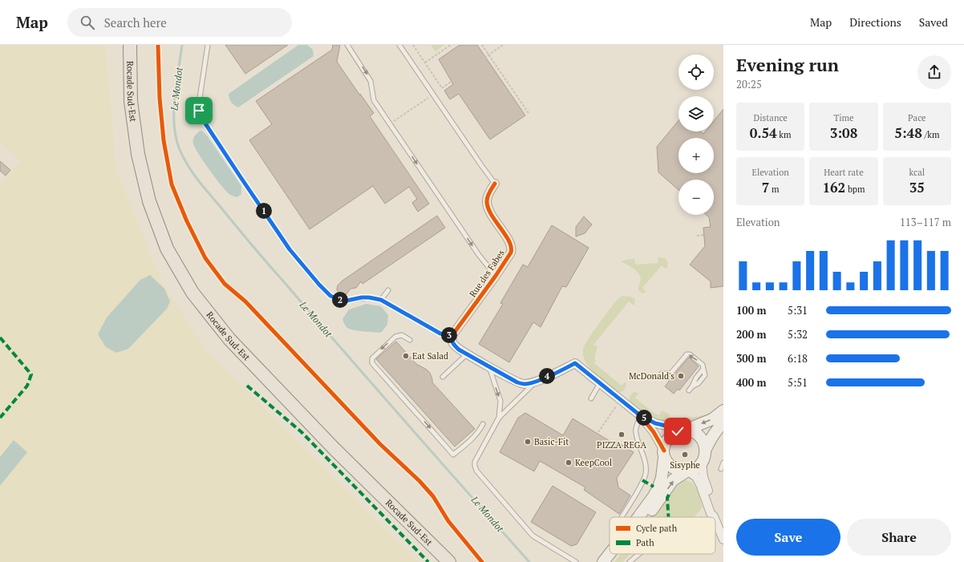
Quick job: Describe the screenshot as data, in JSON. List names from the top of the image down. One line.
{"streets":{"main road":["Rocade Sud-Est"],"street":["Rue des Fabes"]},"water":["Le Mondot"],"places":["Eat Salad","McDonald's","PIZZA REGA","Basic-Fit","Sisyphe","KeepCool"],"legend":["Cycle path","Path"],"page":{"header":"Map","search":"Search here","nav":["Map","Directions","Saved"],"heading":["Evening run","20:25"],"map_buttons":["+","−"],"stats":[["Distance","0.54 km"],["Time","3:08"],["Pace","5:48 /km"],["Elevation","7 m"],["Heart rate","162 bpm"],["kcal","35"]],"pins":["1","2","3","4","5"],"chart":["Elevation","113–117 m"],"list":[{"name":"100 m","note":"5:31"},{"name":"200 m","note":"5:32"},{"name":"300 m","note":"6:18"},{"name":"400 m","note":"5:51"}],"buttons":["Save","Share"]}}
